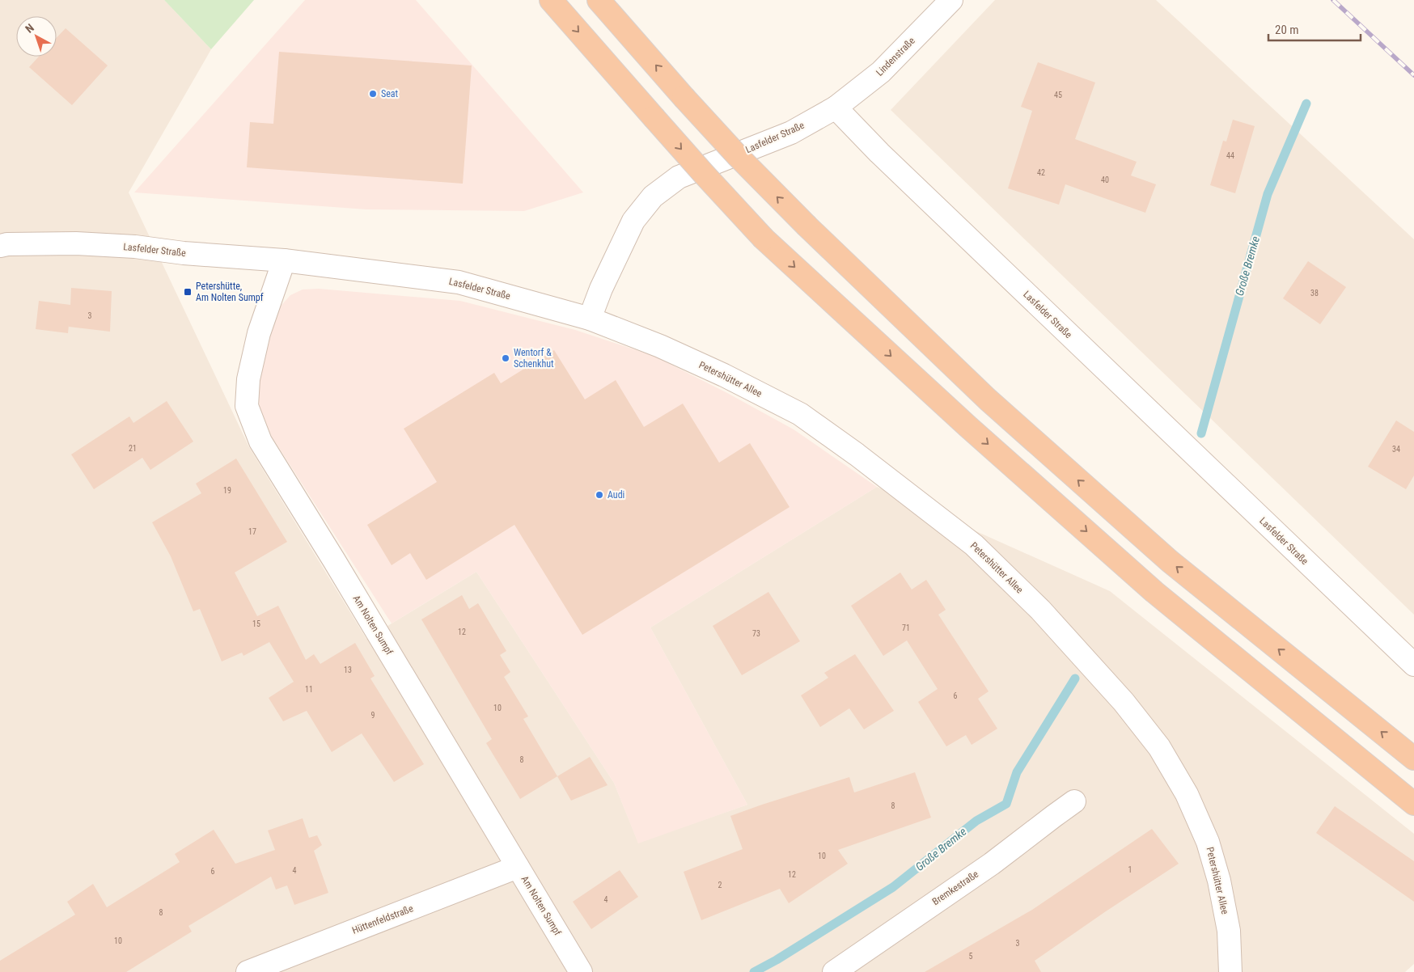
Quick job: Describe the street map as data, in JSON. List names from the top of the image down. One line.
{"streets":{"street":["Lindenstraße","Lasfelder Straße","Petershütter Allee","Am Nolten Sumpf","Bremkestraße","Hüttenfeldstraße"]},"crossings":[["Lindenstraße","Lasfelder Straße"],["Lasfelder Straße","Petershütter Allee"],["Lasfelder Straße","Am Nolten Sumpf"],["Am Nolten Sumpf","Hüttenfeldstraße"]],"water":["Große Bremke"],"places":{"other":["Seat","Wentorf & Schenkhut","Audi"],"transit":["Petershütte, Am Nolten Sumpf"]},"house_numbers":["45","44","42","40","38","3","21","34","19","17","15","71","12","73","13","11","6","10","9","8","8","10","1","4","6","12","2","4","8","10","3","5"],"scale_bar":"20 m","north":"top left"}
